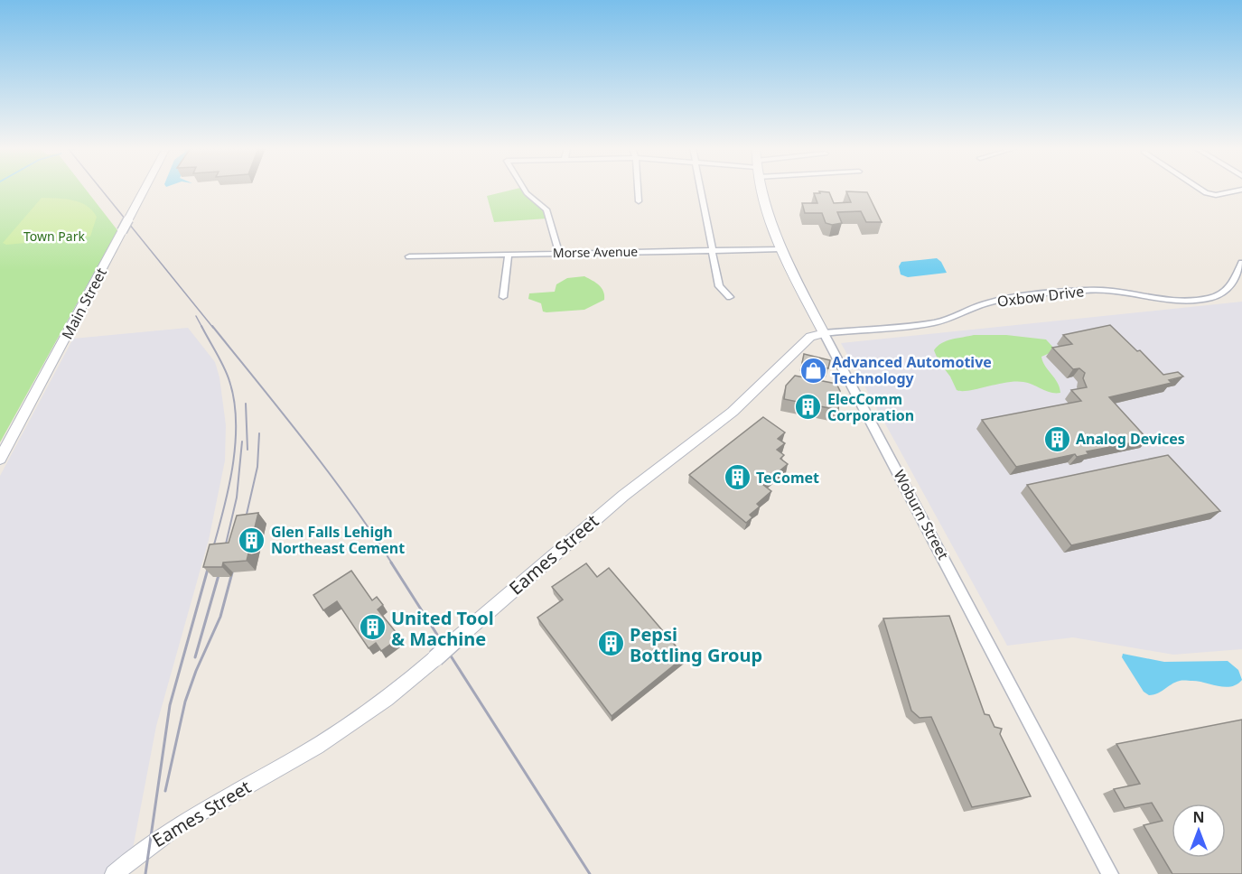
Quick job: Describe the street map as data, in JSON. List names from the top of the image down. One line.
{"streets":{"main road":["Main Street","Woburn Street","Eames Street"],"street":["Morse Avenue","Oxbow Drive"]},"crossings":[["Morse Avenue","Woburn Street"],["Oxbow Drive","Woburn Street"],["Oxbow Drive","Eames Street"],["Woburn Street","Eames Street"]],"parks":["Town Park"],"places":{"shop":["Advanced Automotive Technology"],"building":["ElecComm Corporation","Analog Devices","TeComet","Glen Falls Lehigh Northeast Cement","United Tool & Machine","Pepsi Bottling Group"]},"north":"top"}
